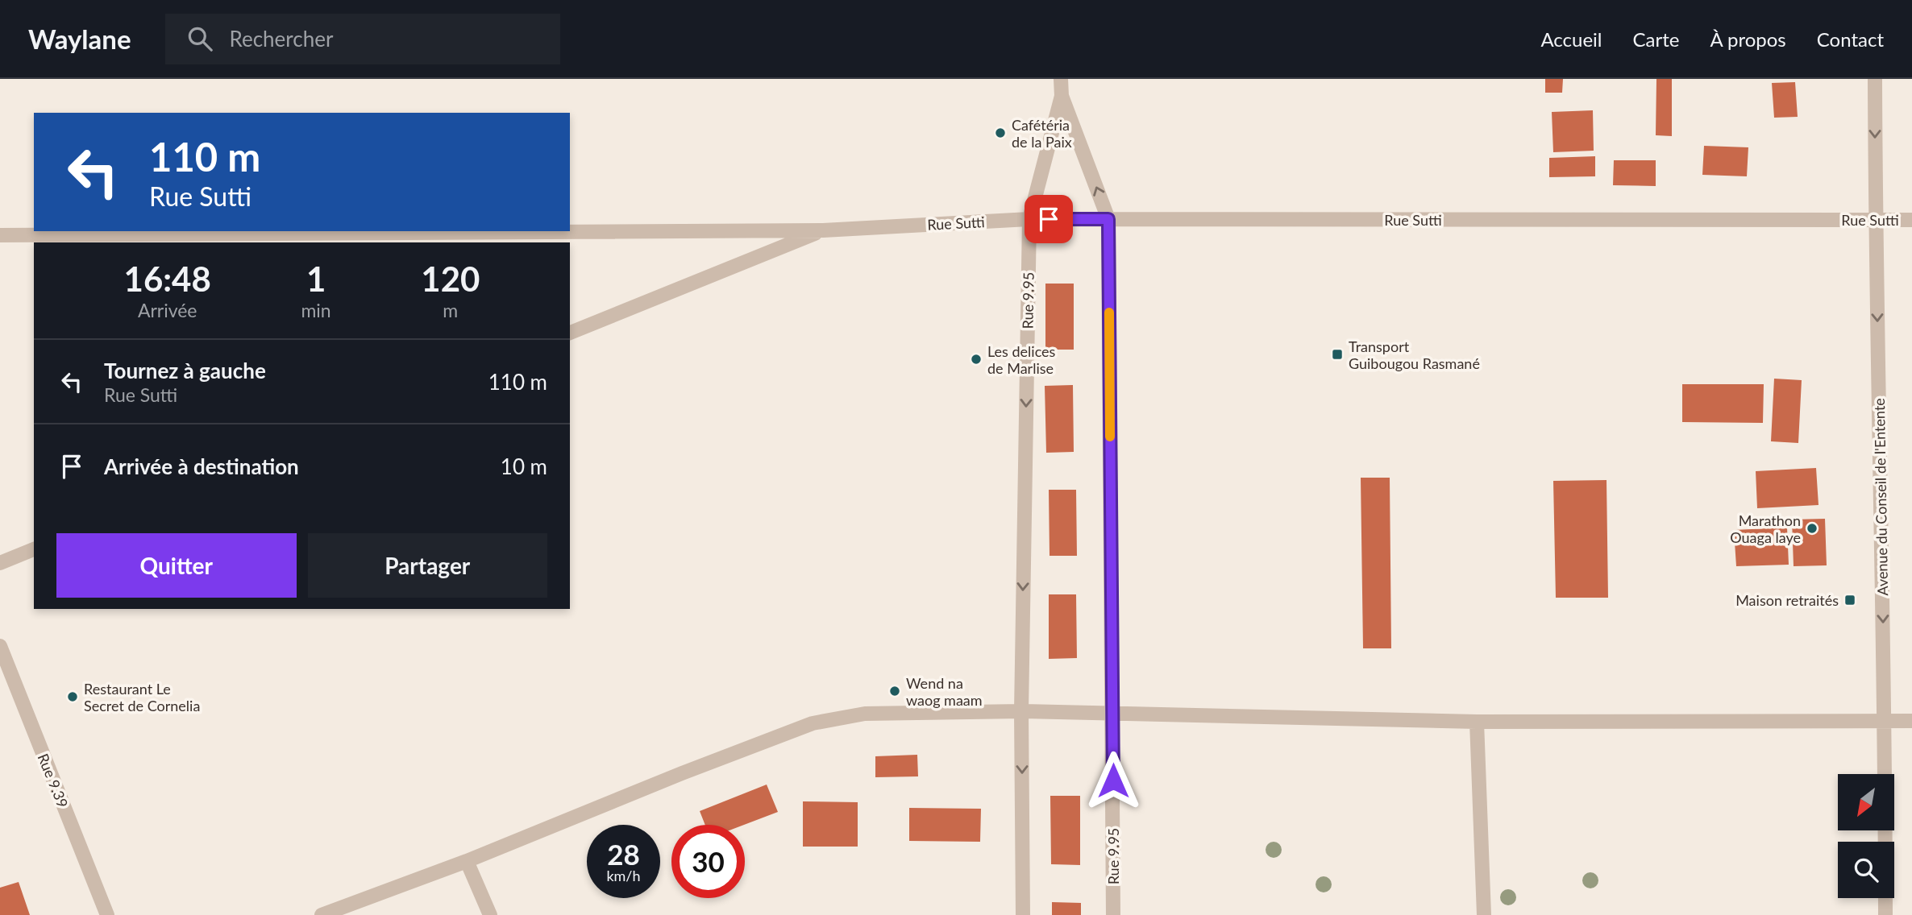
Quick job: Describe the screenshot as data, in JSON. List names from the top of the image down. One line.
{"streets":{"street":["Rue Sutti","Rue 9.95","Avenue du Conseil de l'Entente","Rue 9.39"]},"crossings":[["Rue Sutti","Rue 9.95"],["Rue Sutti","Avenue du Conseil de l'Entente"]],"one_way":["Avenue du Conseil de l'Entente"],"places":{"other":["Cafétéria de la Paix","Les delices de Marlise","Marathon Ouaga laye","Wend na waog maam","Restaurant Le Secret de Cornelia"],"transit":["Transport Guibougou Rasmané","Maison retraités"]},"north":"bottom left","page":{"header":"Waylane","search":"Rechercher","nav":["Accueil","Carte","À propos","Contact"],"turn":["110 m","Rue Sutti"],"eta":["16:48","Arrivée","1","min","120","m"],"list":[{"name":"Tournez à gauche","note":"Rue Sutti","value":"110 m"},{"name":"Arrivée à destination","value":"10 m"}],"buttons":["Quitter","Partager"],"speed":"28 km/h","limit":"30"}}
